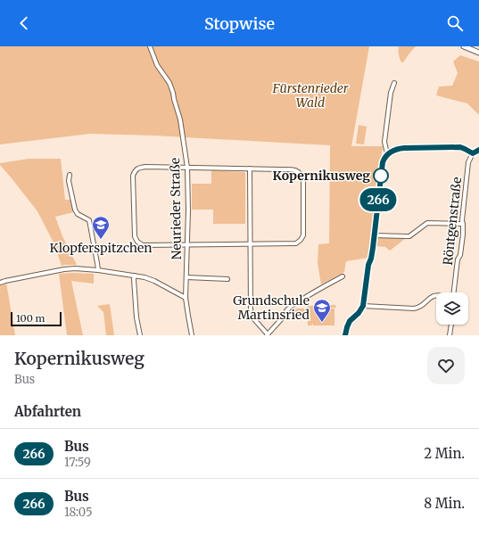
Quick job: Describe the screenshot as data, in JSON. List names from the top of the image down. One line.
{"streets":{"street":["Neurieder Straße","Röntgenstraße"]},"parks":["Fürstenrieder Wald"],"places":{"other":["Kopernikusweg"],"school or university":["Klopferspitzchen","Grundschule Martinsried"]},"lines":["bus line 266"],"scale_bar":"100 m","page":{"header":"Stopwise","on_map":"266","scale":"100 m","heading":[["Kopernikusweg","Bus"],"Abfahrten"],"list":[{"mark":"266","name":"Bus","note":"17:59","value":"2 Min."},{"mark":"266","name":"Bus","note":"18:05","value":"8 Min."}]}}
